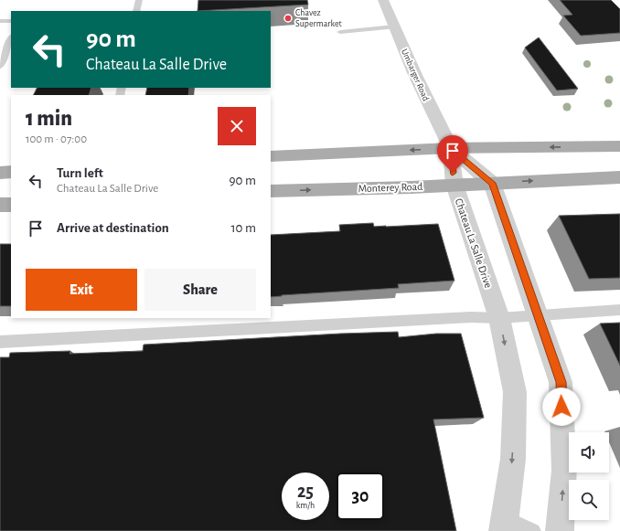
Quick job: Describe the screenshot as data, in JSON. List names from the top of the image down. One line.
{"streets":{"main road":["Monterey Road"],"street":["Umbarger Road","Chateau La Salle Drive"]},"crossings":[["Umbarger Road","Chateau La Salle Drive"],["Monterey Road","Chateau La Salle Drive"]],"places":["Chavez Supermarket"],"page":{"turn":["90 m","Chateau La Salle Drive"],"heading":["1 min","100 m · 07:00"],"list":[{"name":"Turn left","note":"Chateau La Salle Drive","value":"90 m"},{"name":"Arrive at destination","value":"10 m"}],"buttons":["Exit","Share"],"speed":"25 km/h","limit":"30"}}
